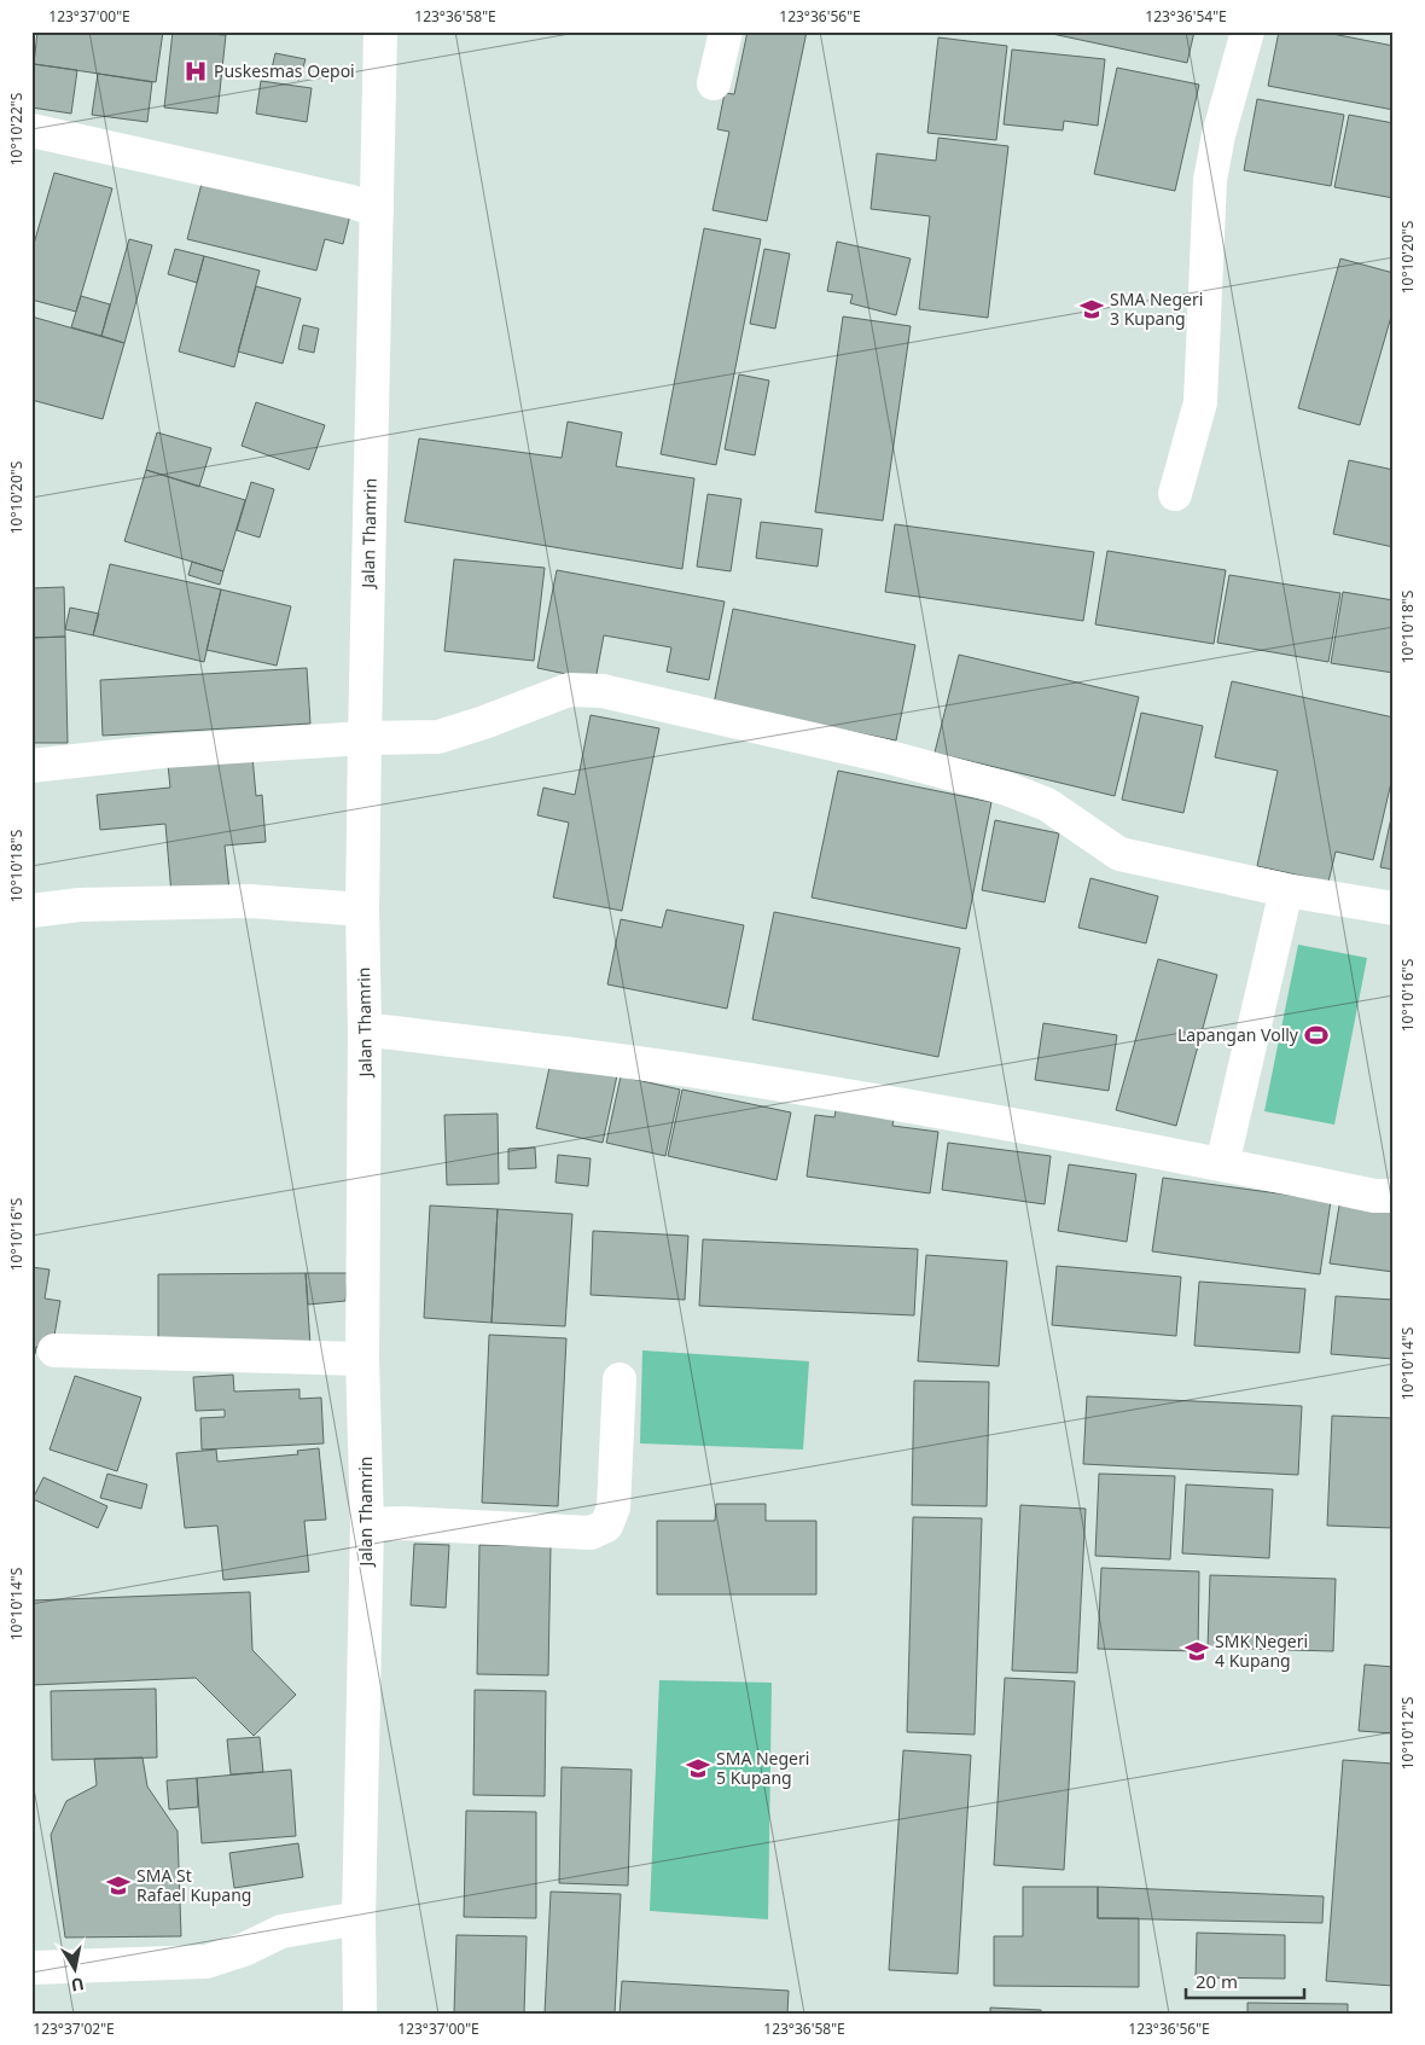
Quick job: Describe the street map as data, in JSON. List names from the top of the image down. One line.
{"streets":{"main road":["Jalan Thamrin"]},"places":{"hospital":["Puskesmas Oepoi"],"school or university":["SMA Negeri 3 Kupang","SMK Negeri 4 Kupang","SMA Negeri 5 Kupang","SMA St Rafael Kupang"],"sports":["Lapangan Volly"]},"scale_bar":"20 m","north":"bottom","coordinates":["123°37'00\"E","123°36'58\"E","123°36'56\"E","123°36'54\"E","10°10'22\"S","10°10'20\"S","10°10'18\"S","10°10'16\"S","10°10'14\"S","10°10'12\"S","123°37'02\"E"]}
